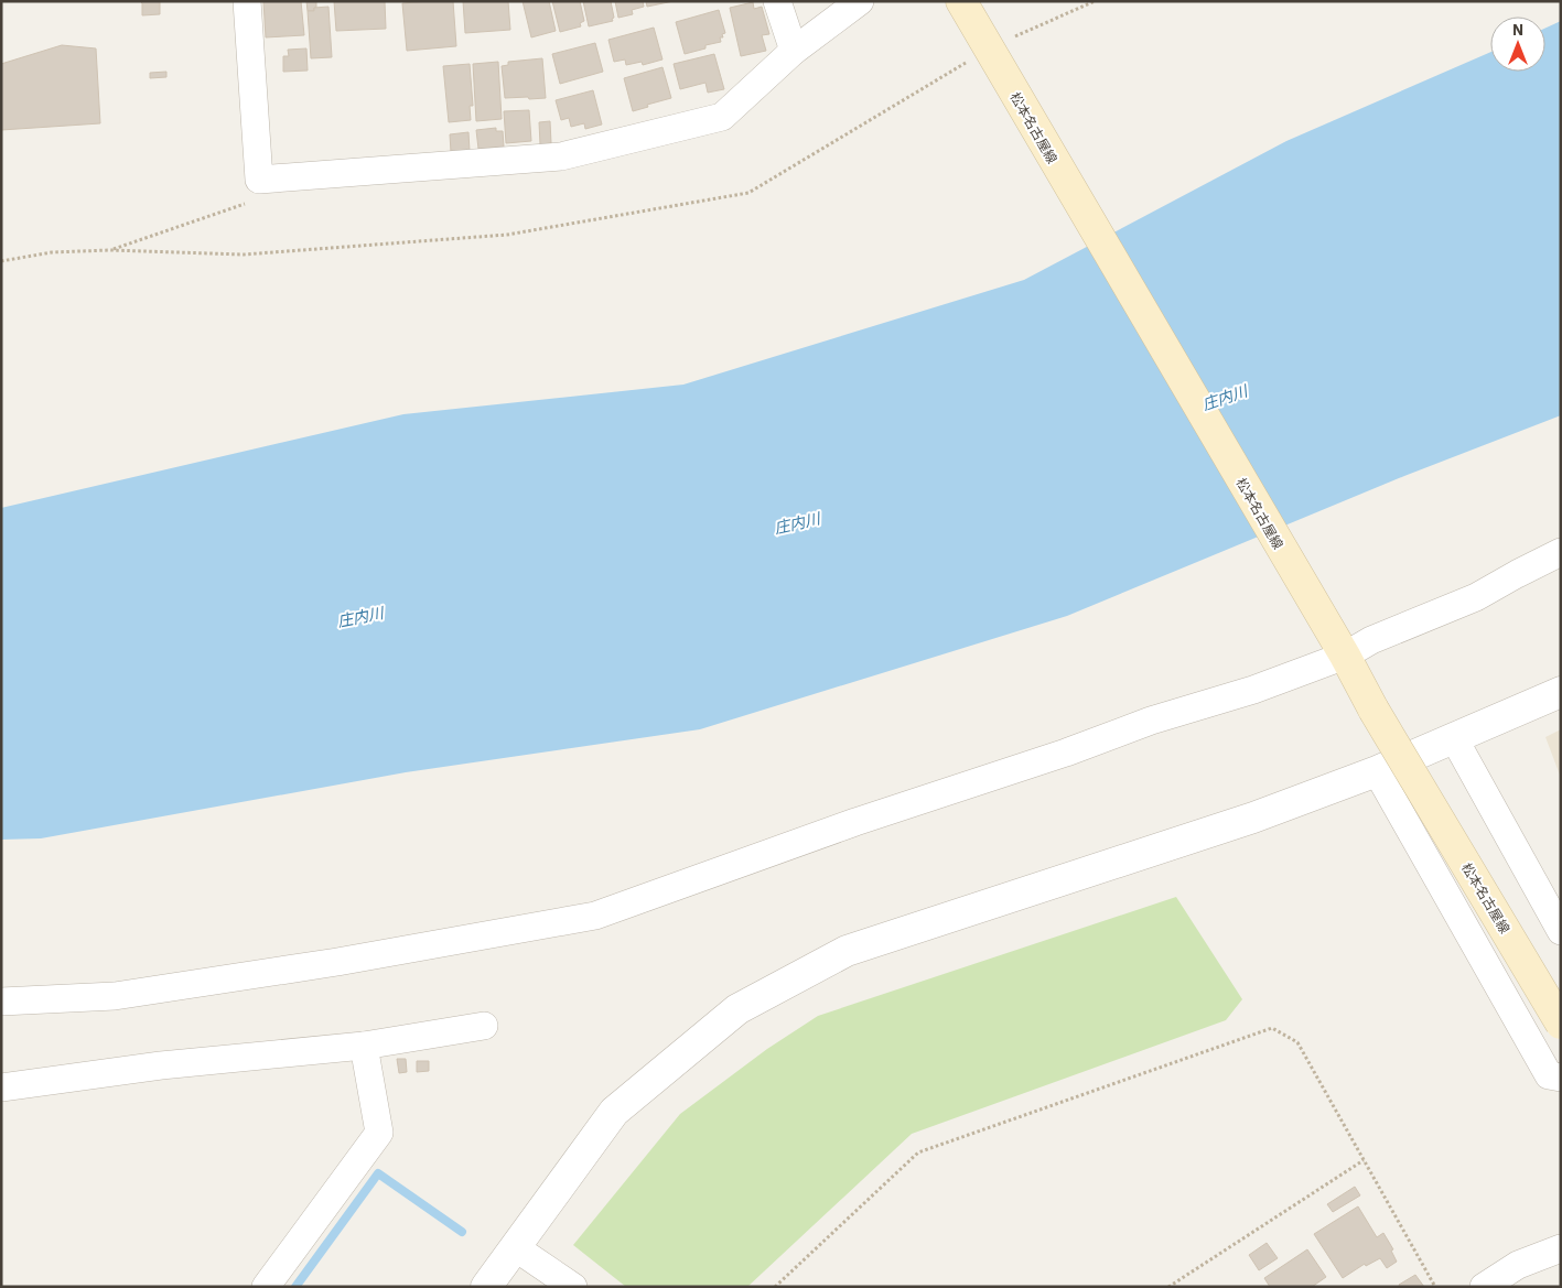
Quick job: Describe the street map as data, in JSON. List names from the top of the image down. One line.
{"streets":{"main road":["松本名古屋線"]},"water":["庄内川"],"north":"top"}
